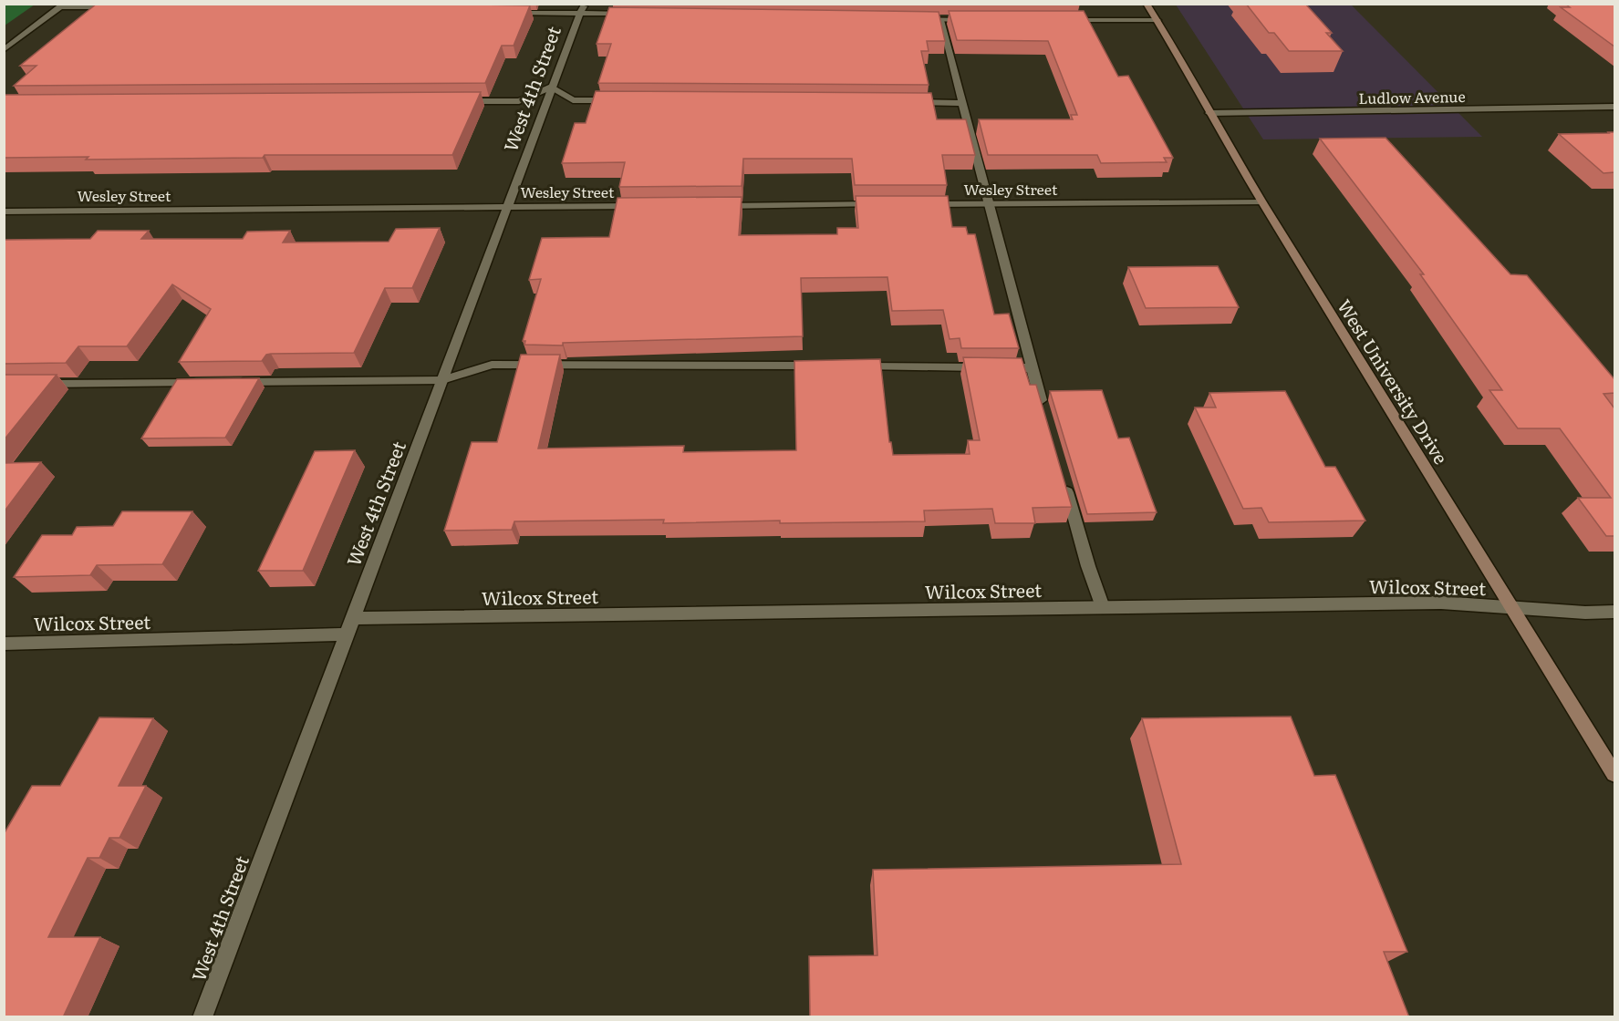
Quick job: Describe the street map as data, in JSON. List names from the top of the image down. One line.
{"streets":{"main road":["West University Drive"],"street":["West 4th Street","Ludlow Avenue","Wesley Street","Wilcox Street"]},"crossings":[["West 4th Street","Wesley Street"],["West 4th Street","Wilcox Street"],["Ludlow Avenue","West University Drive"],["Wesley Street","West University Drive"],["West University Drive","Wilcox Street"]]}
